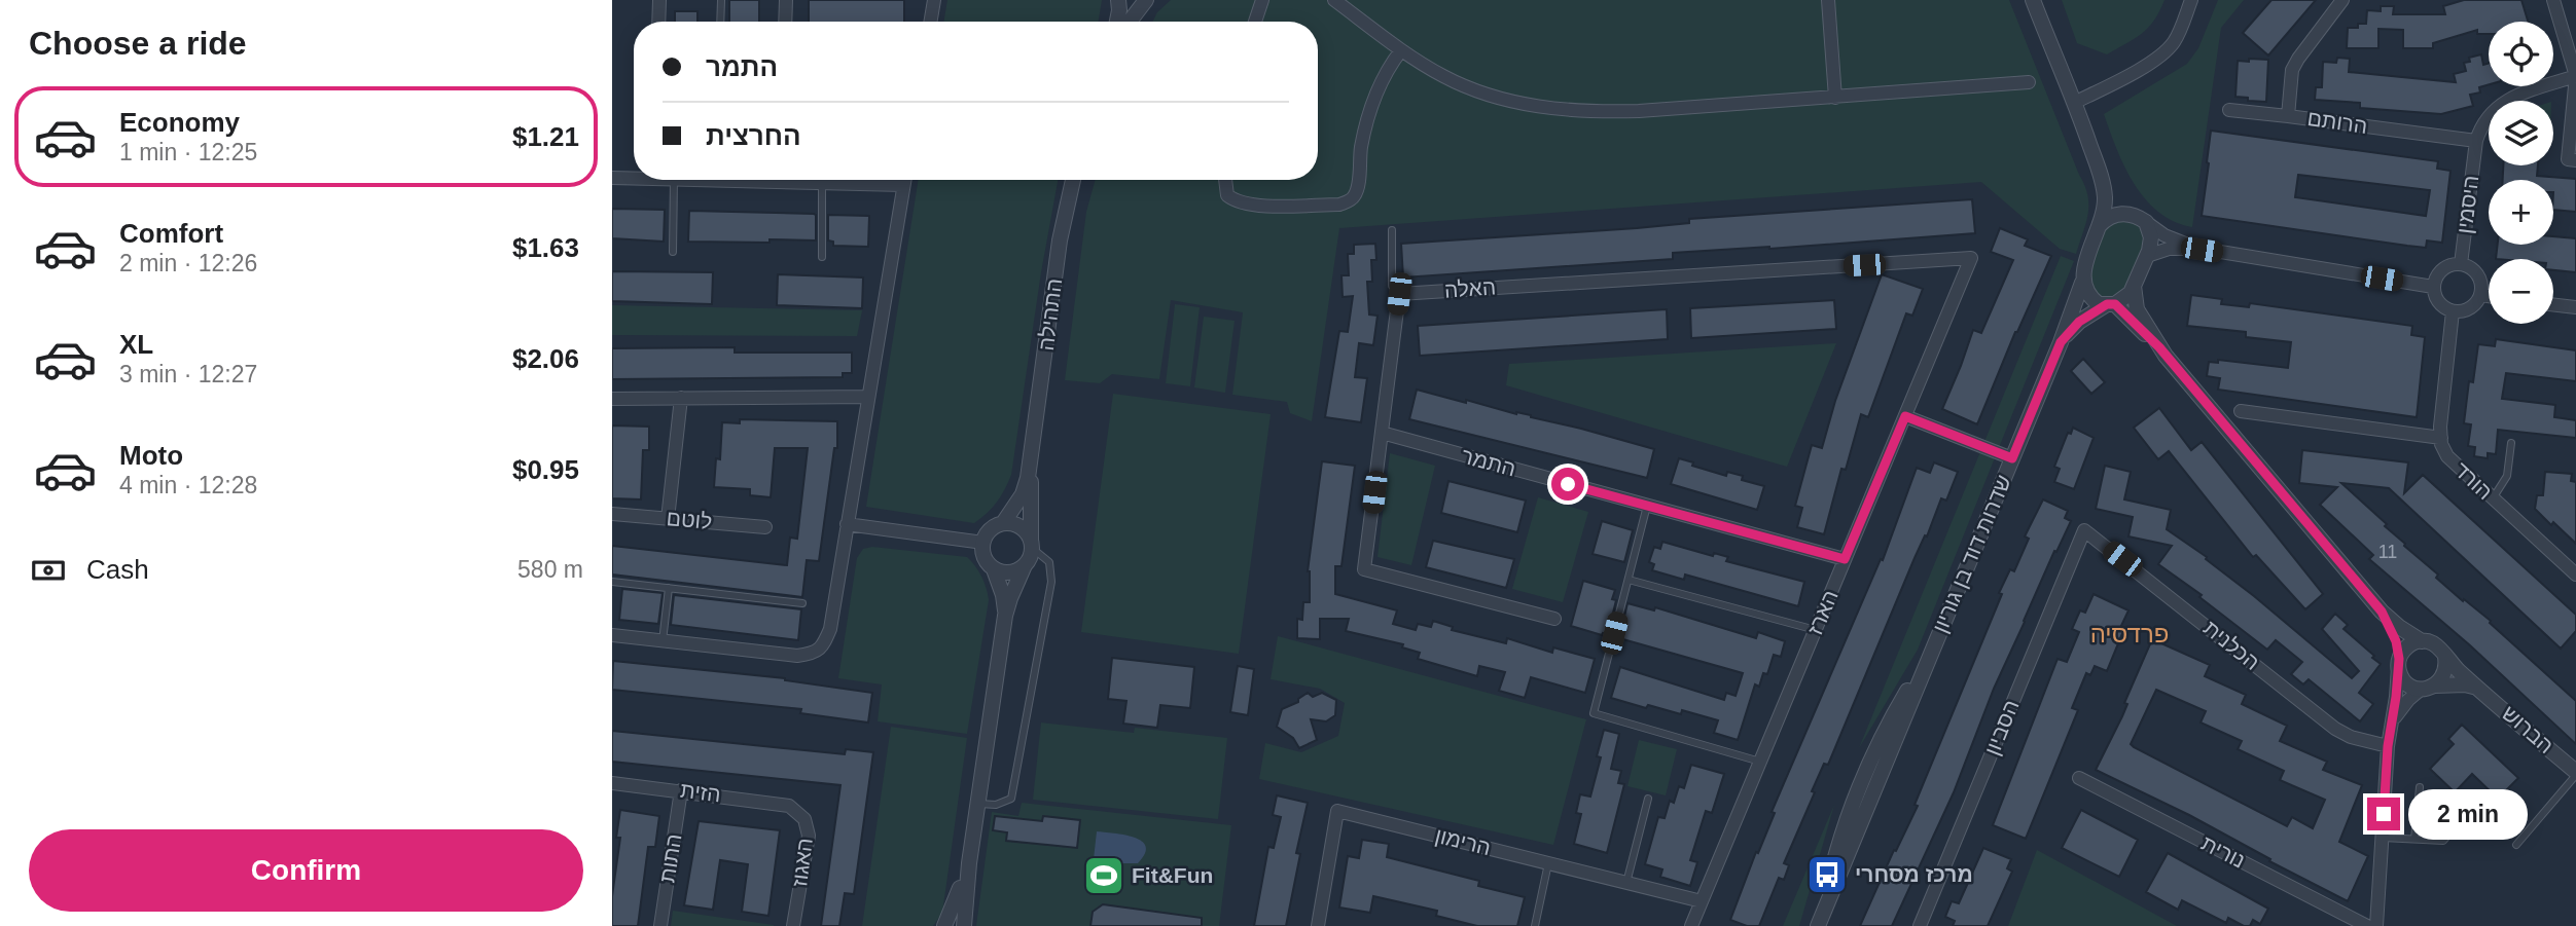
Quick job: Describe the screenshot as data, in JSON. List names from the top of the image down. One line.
{"streets":{"street":["הרותם","היסמין","האלה","התהילה","התמר","הורד","לוטם","שדרות דוד בן גוריון","הארז","הכלנית","הסביון","הברוש","הזית","הרימון","נורית","התות","האגוז"]},"crossings":[["הרותם","היסמין"],["היסמין","הורד"],["האלה","הארז"],["התמר","הארז"],["הארז","הרימון"],["הכלנית","הסביון"],["הזית","התות"],["הזית","האגוז"]],"districts":["פרדסיה"],"places":{"bus stop":["מרכז מסחרי"],"sports":["Fit&Fun"]},"house_numbers":["11"],"page":{"heading":"Choose a ride","map_buttons":["+","−"],"banner":["התמר","החרצית"],"list":[{"name":"Economy","note":"1 min · 12:25","value":"$1.21"},{"name":"Comfort","note":"2 min · 12:26","value":"$1.63"},{"name":"XL","note":"3 min · 12:27","value":"$2.06"},{"name":"Moto","note":"4 min · 12:28","value":"$0.95"}],"pay":["Cash","580 m"],"bubble":"2 min","buttons":"Confirm"}}
